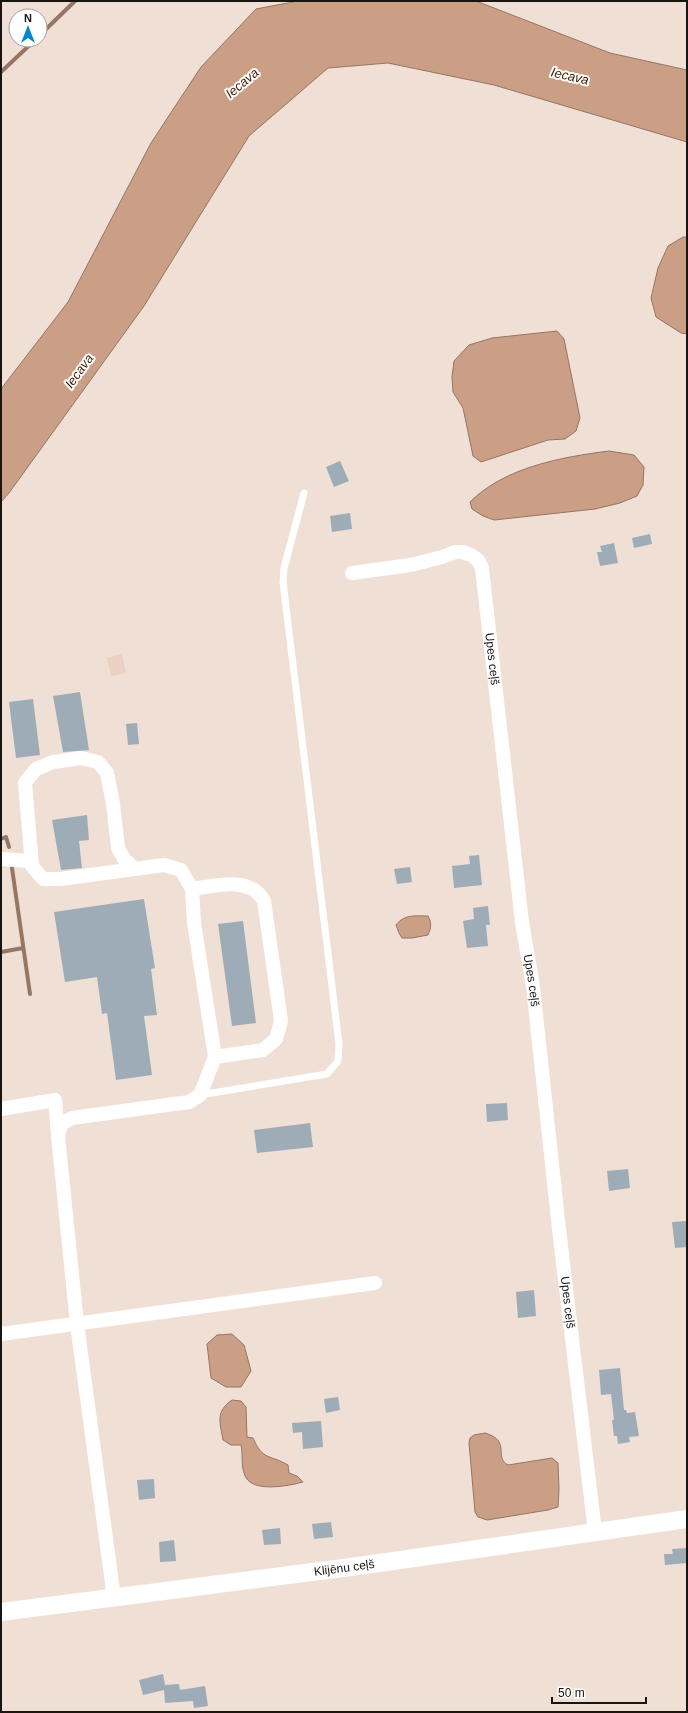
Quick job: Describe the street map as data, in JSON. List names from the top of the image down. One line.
{"streets":{"street":["Upes ceļš","Klijēnu ceļš"]},"crossings":[["Upes ceļš","Klijēnu ceļš"]],"water":["Iecava"],"scale_bar":"50 m","north":"top"}
